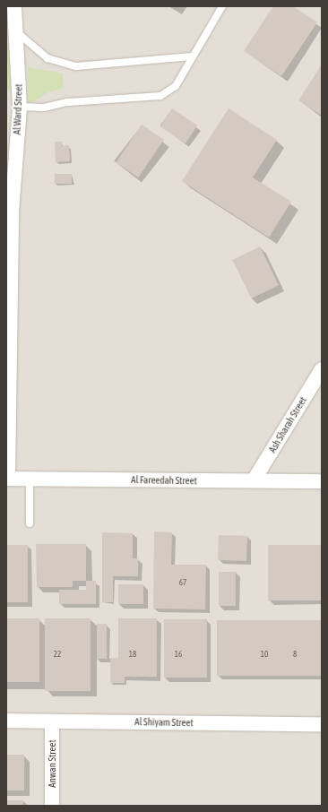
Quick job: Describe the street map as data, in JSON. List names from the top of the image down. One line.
{"streets":{"street":["Al Ward Street","Ash Sharah Street","Al Fareedah Street","Al Shiyam Street","Anwan Street"]},"crossings":[["Al Ward Street","Al Fareedah Street"],["Ash Sharah Street","Al Fareedah Street"],["Al Shiyam Street","Anwan Street"]],"house_numbers":["67","22","18","16","10","8"]}
